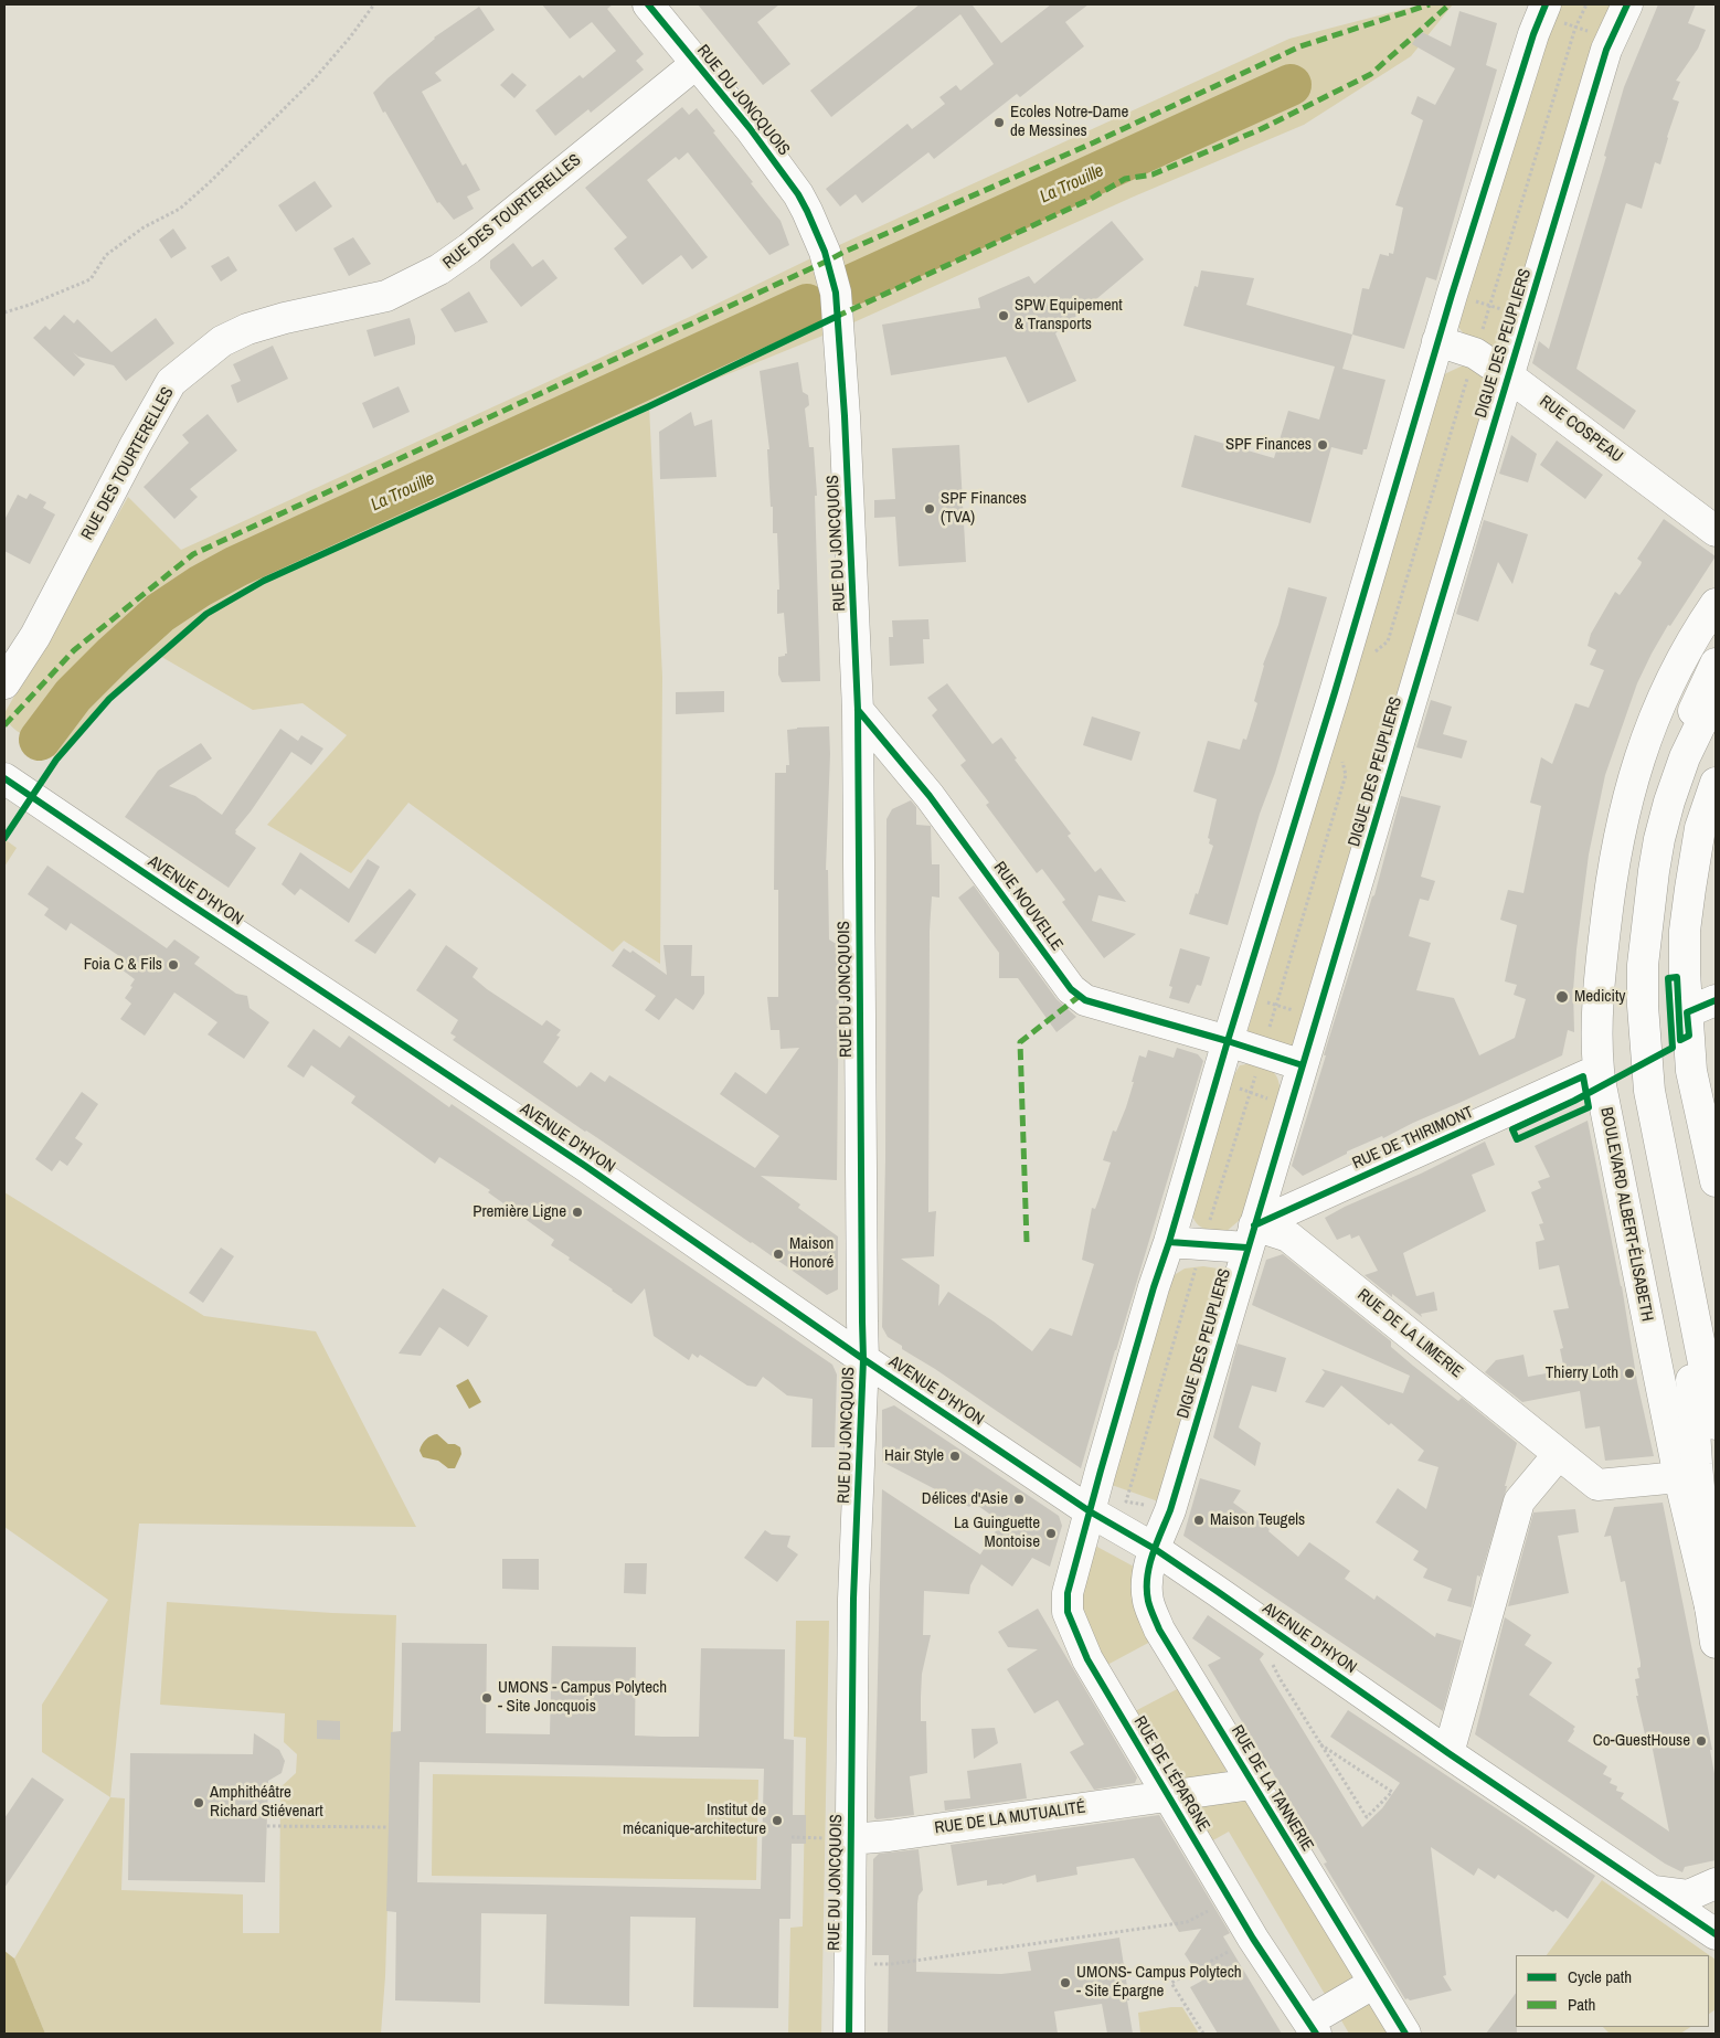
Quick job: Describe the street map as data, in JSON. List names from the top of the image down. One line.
{"streets":{"main road":["RUE DU JONCQUOIS","RUE DES TOURTERELLES","DIGUE DES PEUPLIERS","RUE COSPEAU","AVENUE D'HYON","RUE NOUVELLE","RUE DE THIRIMONT","BOULEVARD ALBERT-ÉLISABETH","RUE DE LA LIMERIE","RUE DE L'ÉPARGNE","RUE DE LA TANNERIE","RUE DE LA MUTUALITÉ"]},"crossings":[["RUE DU JONCQUOIS","RUE DES TOURTERELLES"],["RUE DU JONCQUOIS","AVENUE D'HYON"],["RUE DU JONCQUOIS","RUE NOUVELLE"],["RUE DU JONCQUOIS","RUE DE LA MUTUALITÉ"],["DIGUE DES PEUPLIERS","RUE COSPEAU"],["DIGUE DES PEUPLIERS","AVENUE D'HYON"],["DIGUE DES PEUPLIERS","RUE NOUVELLE"],["DIGUE DES PEUPLIERS","RUE DE THIRIMONT"],["DIGUE DES PEUPLIERS","RUE DE LA LIMERIE"],["DIGUE DES PEUPLIERS","RUE DE LA TANNERIE"],["AVENUE D'HYON","RUE DE L'ÉPARGNE"],["AVENUE D'HYON","RUE DE LA TANNERIE"],["RUE DE THIRIMONT","BOULEVARD ALBERT-ÉLISABETH"],["RUE DE THIRIMONT","RUE DE LA LIMERIE"],["BOULEVARD ALBERT-ÉLISABETH","RUE DE LA LIMERIE"],["RUE DE L'ÉPARGNE","RUE DE LA MUTUALITÉ"],["RUE DE LA TANNERIE","RUE DE LA MUTUALITÉ"]],"water":["La Trouille"],"places":["Ecoles Notre-Dame de Messines","SPW Equipement & Transports","SPF Finances","SPF Finances (TVA)","Foia C & Fils","Medicity","Première Ligne","Maison Honoré","Thierry Loth","Hair Style","Délices d'Asie","Maison Teugels","La Guinguette Montoise","UMONS - Campus Polytech - Site Joncquois","Co-GuestHouse","Amphithéâtre Richard Stiévenart","Institut de mécanique-architecture","UMONS- Campus Polytech - Site Épargne"],"legend":["Cycle path","Path"]}
